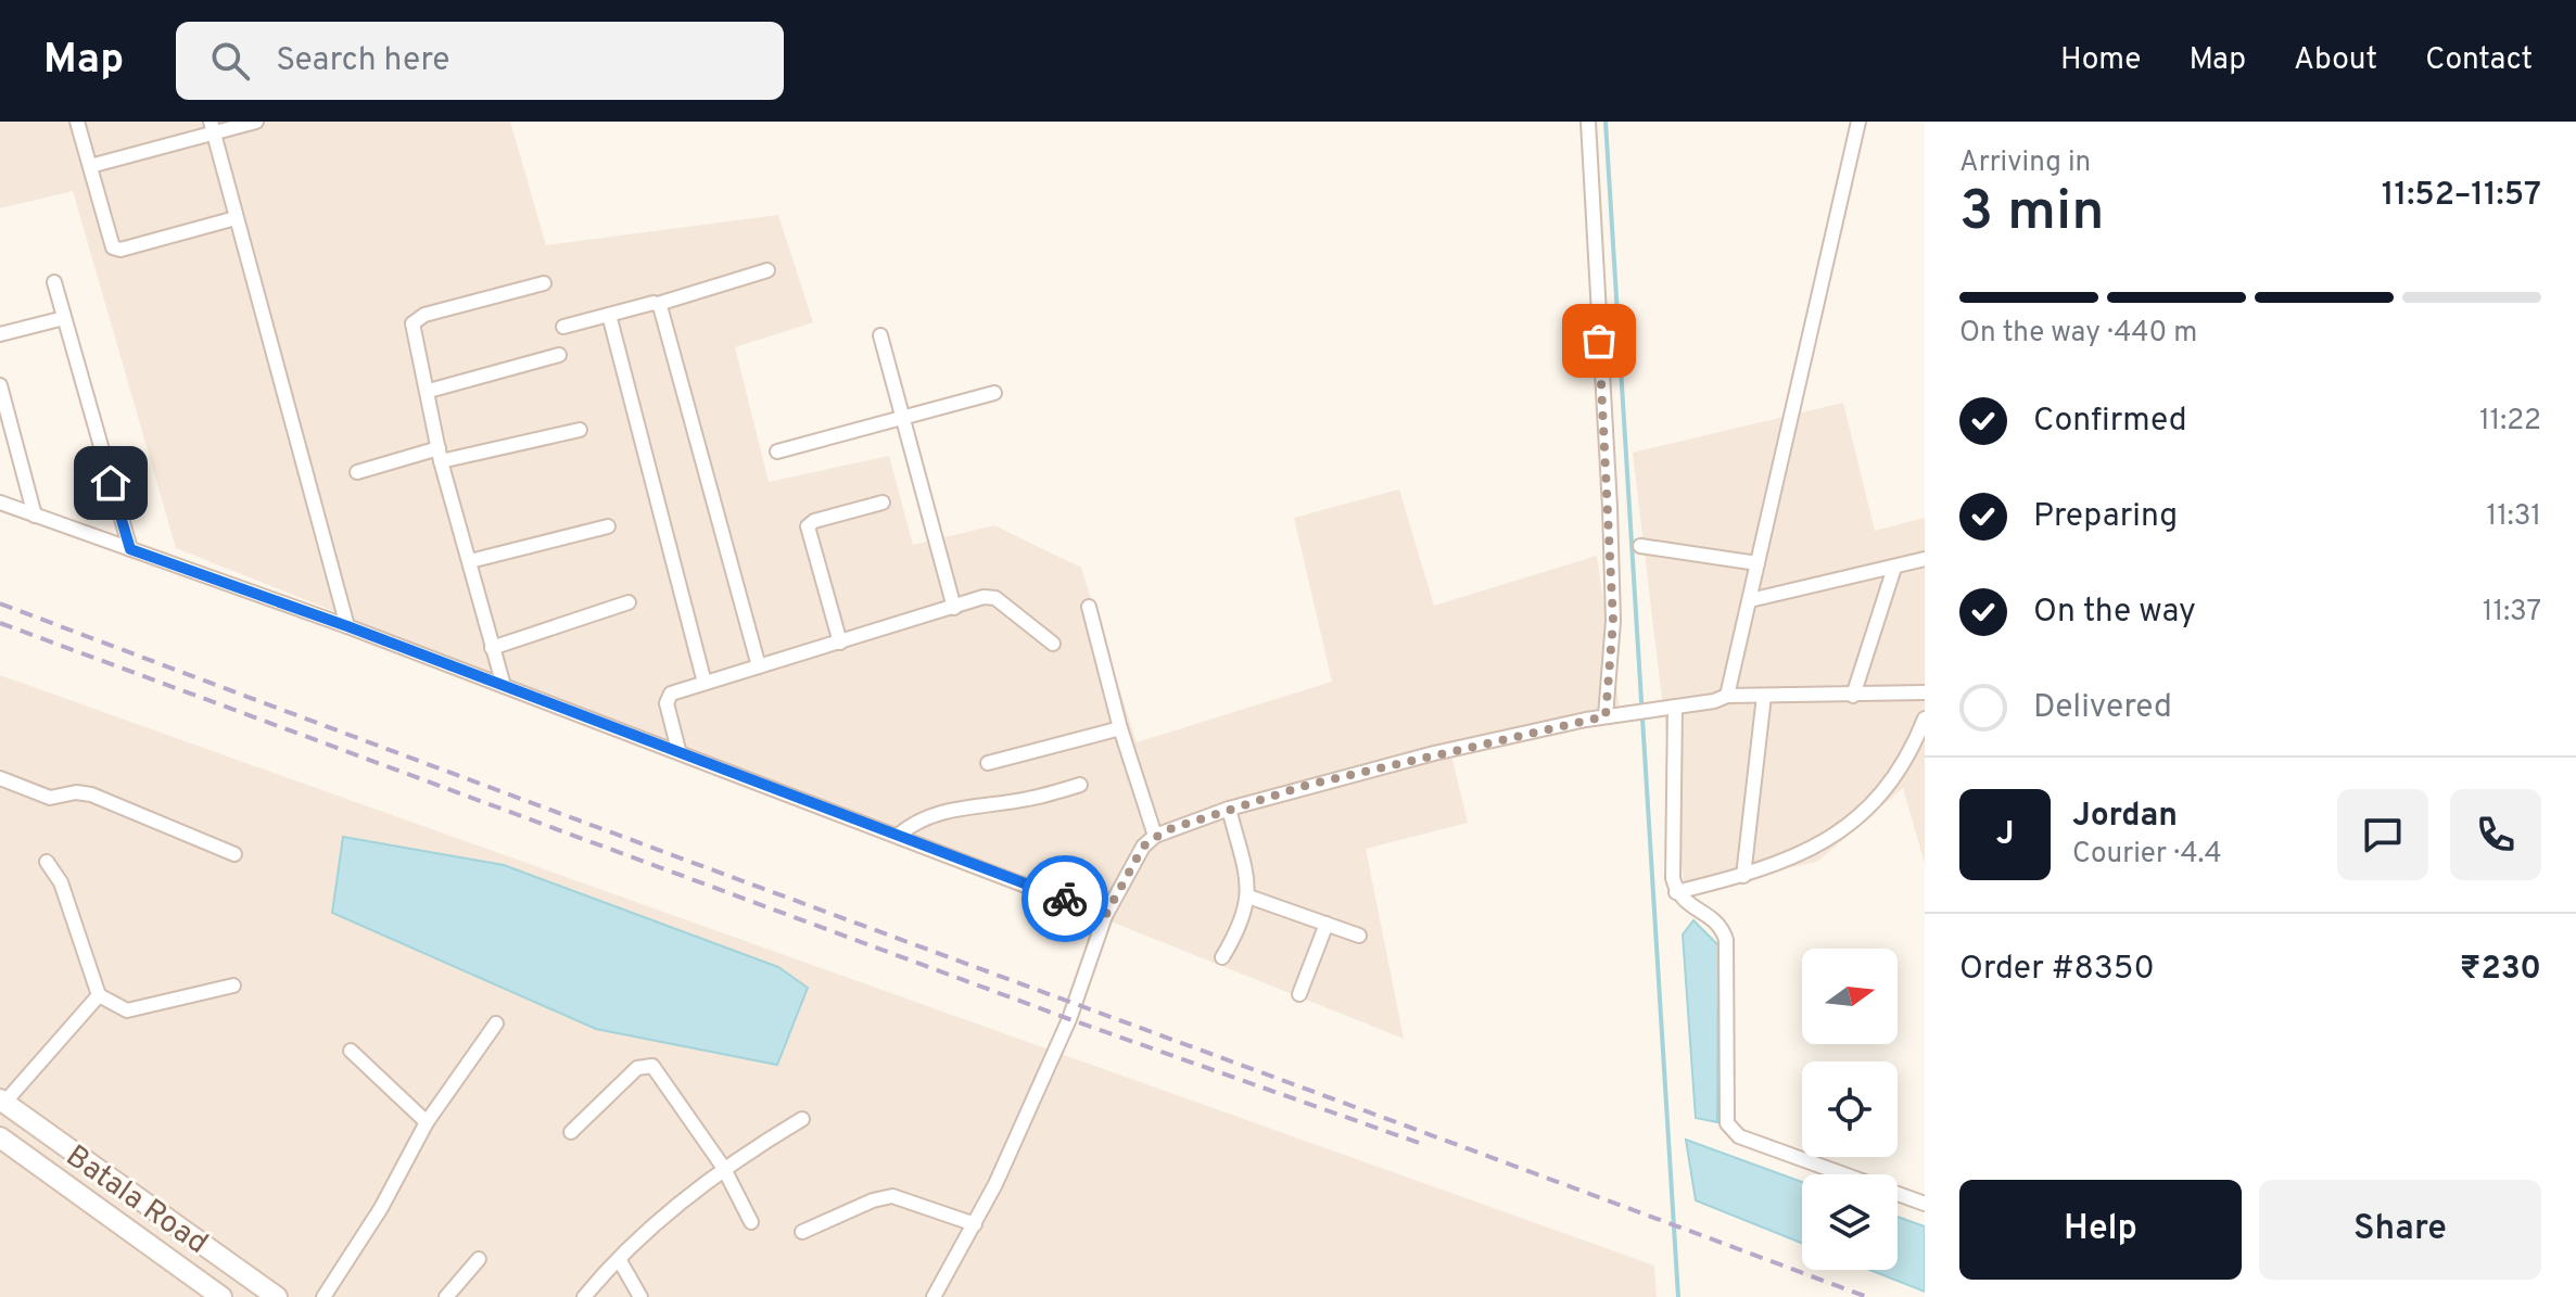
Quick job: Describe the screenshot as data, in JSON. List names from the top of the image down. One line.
{"streets":{"main road":["Batala Road"]},"north":"right","page":{"header":"Map","search":"Search here","nav":["Home","Map","About","Contact"],"heading":["3 min","Arriving in","11:52–11:57"],"panel":["Jordan","Courier · 4.4","Order #8350","₹230"],"bar":"On the way · 440 m","list":[["Confirmed","11:22"],["Preparing","11:31"],["On the way","11:37"],"Delivered"],"round":"J","buttons":["Help","Share"]}}
